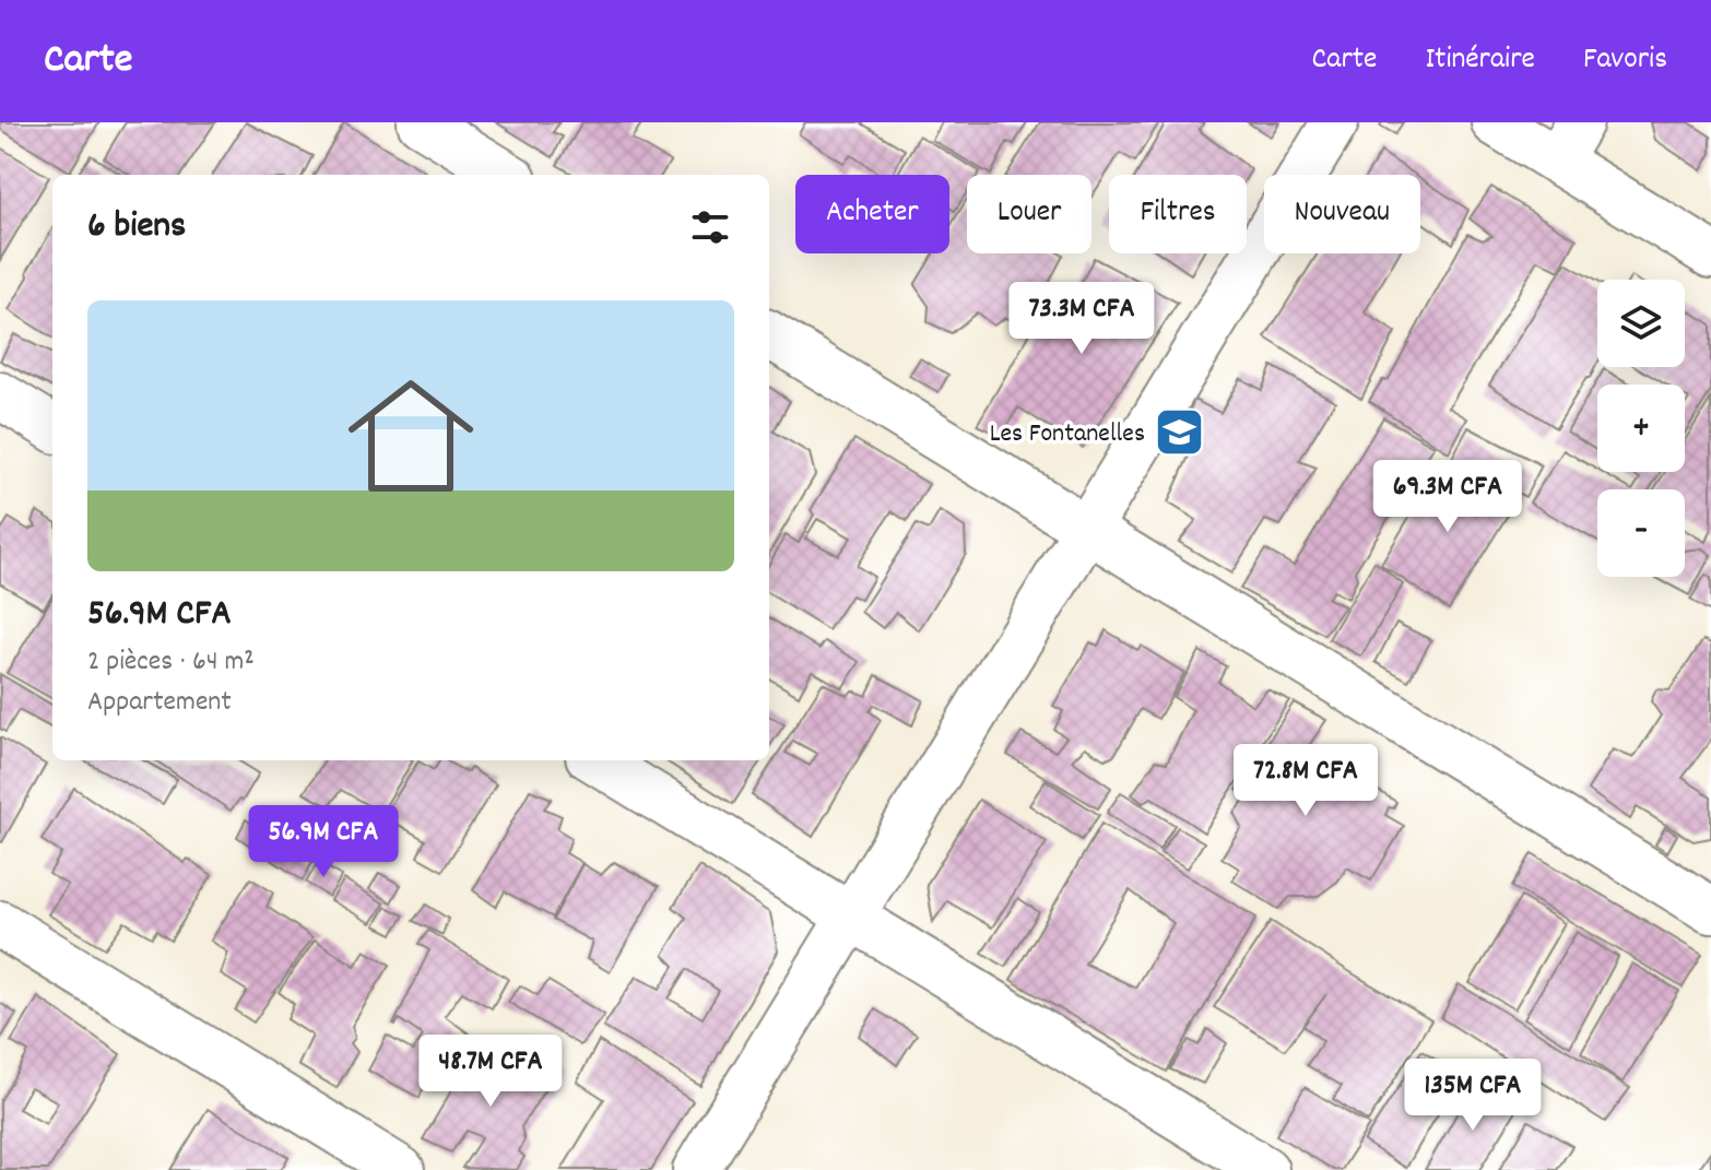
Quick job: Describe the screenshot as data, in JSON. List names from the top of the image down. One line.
{"places":{"school or university":["Les Fontanelles"]},"page":{"header":"Carte","nav":["Carte","Itinéraire","Favoris"],"chip":["Acheter","Louer","Filtres","Nouveau"],"heading":"6 biens","map_buttons":["+","−"],"list":[{"name":"56.9M CFA","note":"2 pièces · 64 m² · Appartement"}],"price":["73.3M CFA","69.3M CFA","72.8M CFA","56.9M CFA","48.7M CFA","135M CFA"]}}
